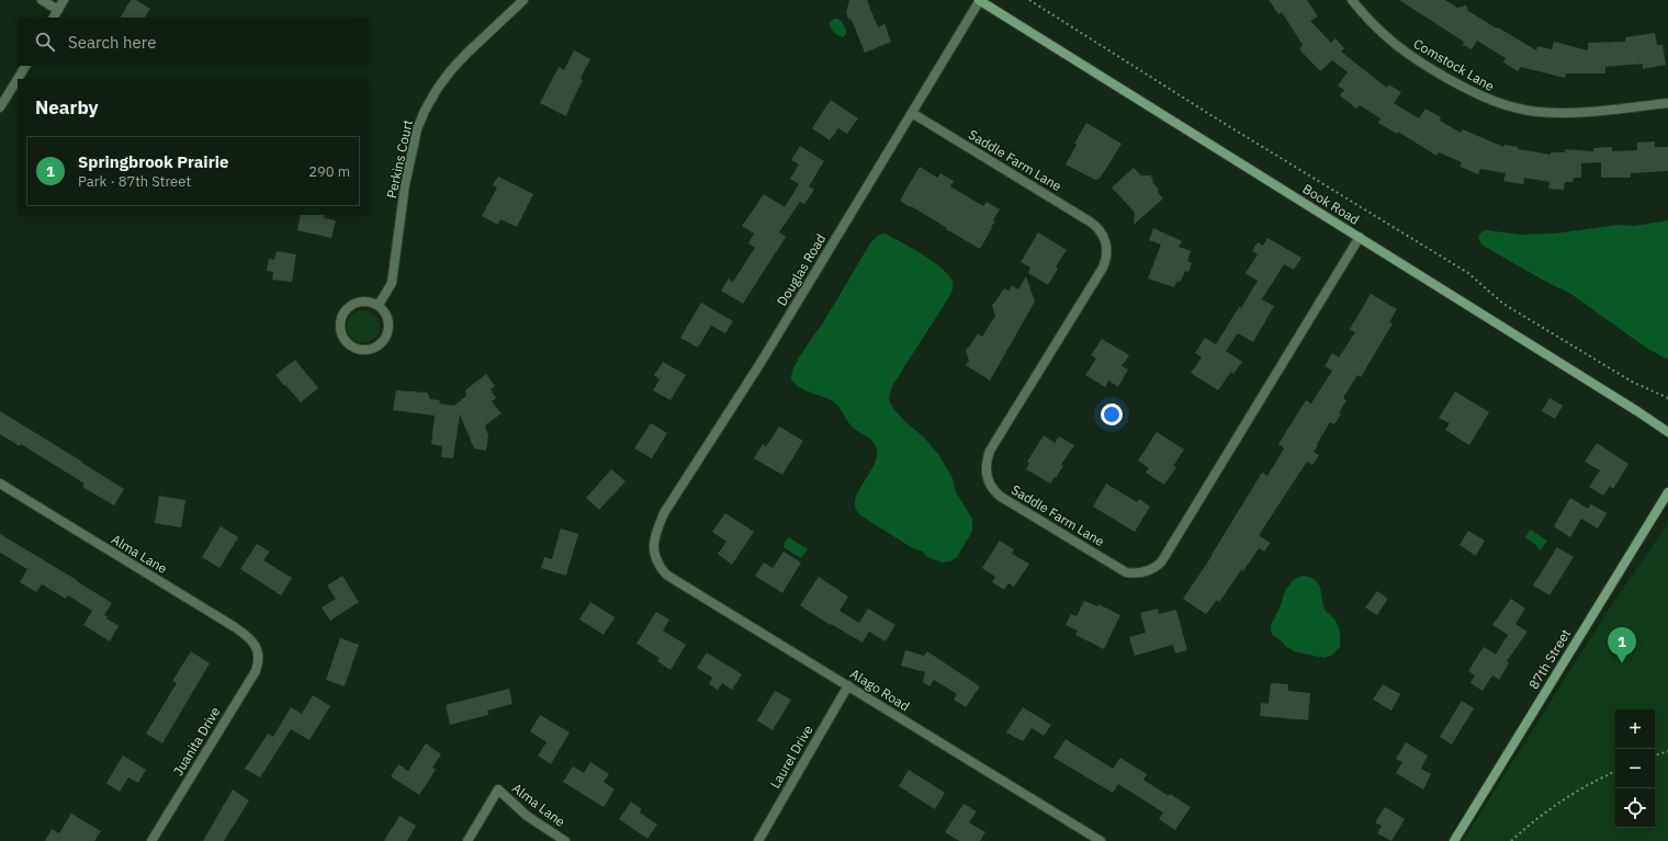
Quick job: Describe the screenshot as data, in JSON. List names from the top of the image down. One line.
{"streets":{"street":["Comstock Lane","Perkins Court","Saddle Farm Lane","Book Road","Douglas Road","Alma Lane","87th Street","Alago Road","Juanita Drive","Laurel Drive"]},"crossings":[["Saddle Farm Lane","Book Road"],["Saddle Farm Lane","Douglas Road"],["Book Road","Douglas Road"],["Douglas Road","Alago Road"],["Alma Lane","Juanita Drive"],["Alago Road","Laurel Drive"]],"page":{"search":"Search here","heading":"Nearby","list":[{"mark":"1","name":"Springbrook Prairie","note":"Park · 87th Street","value":"290 m"}],"pins":"1","map_buttons":["+","−"]}}
